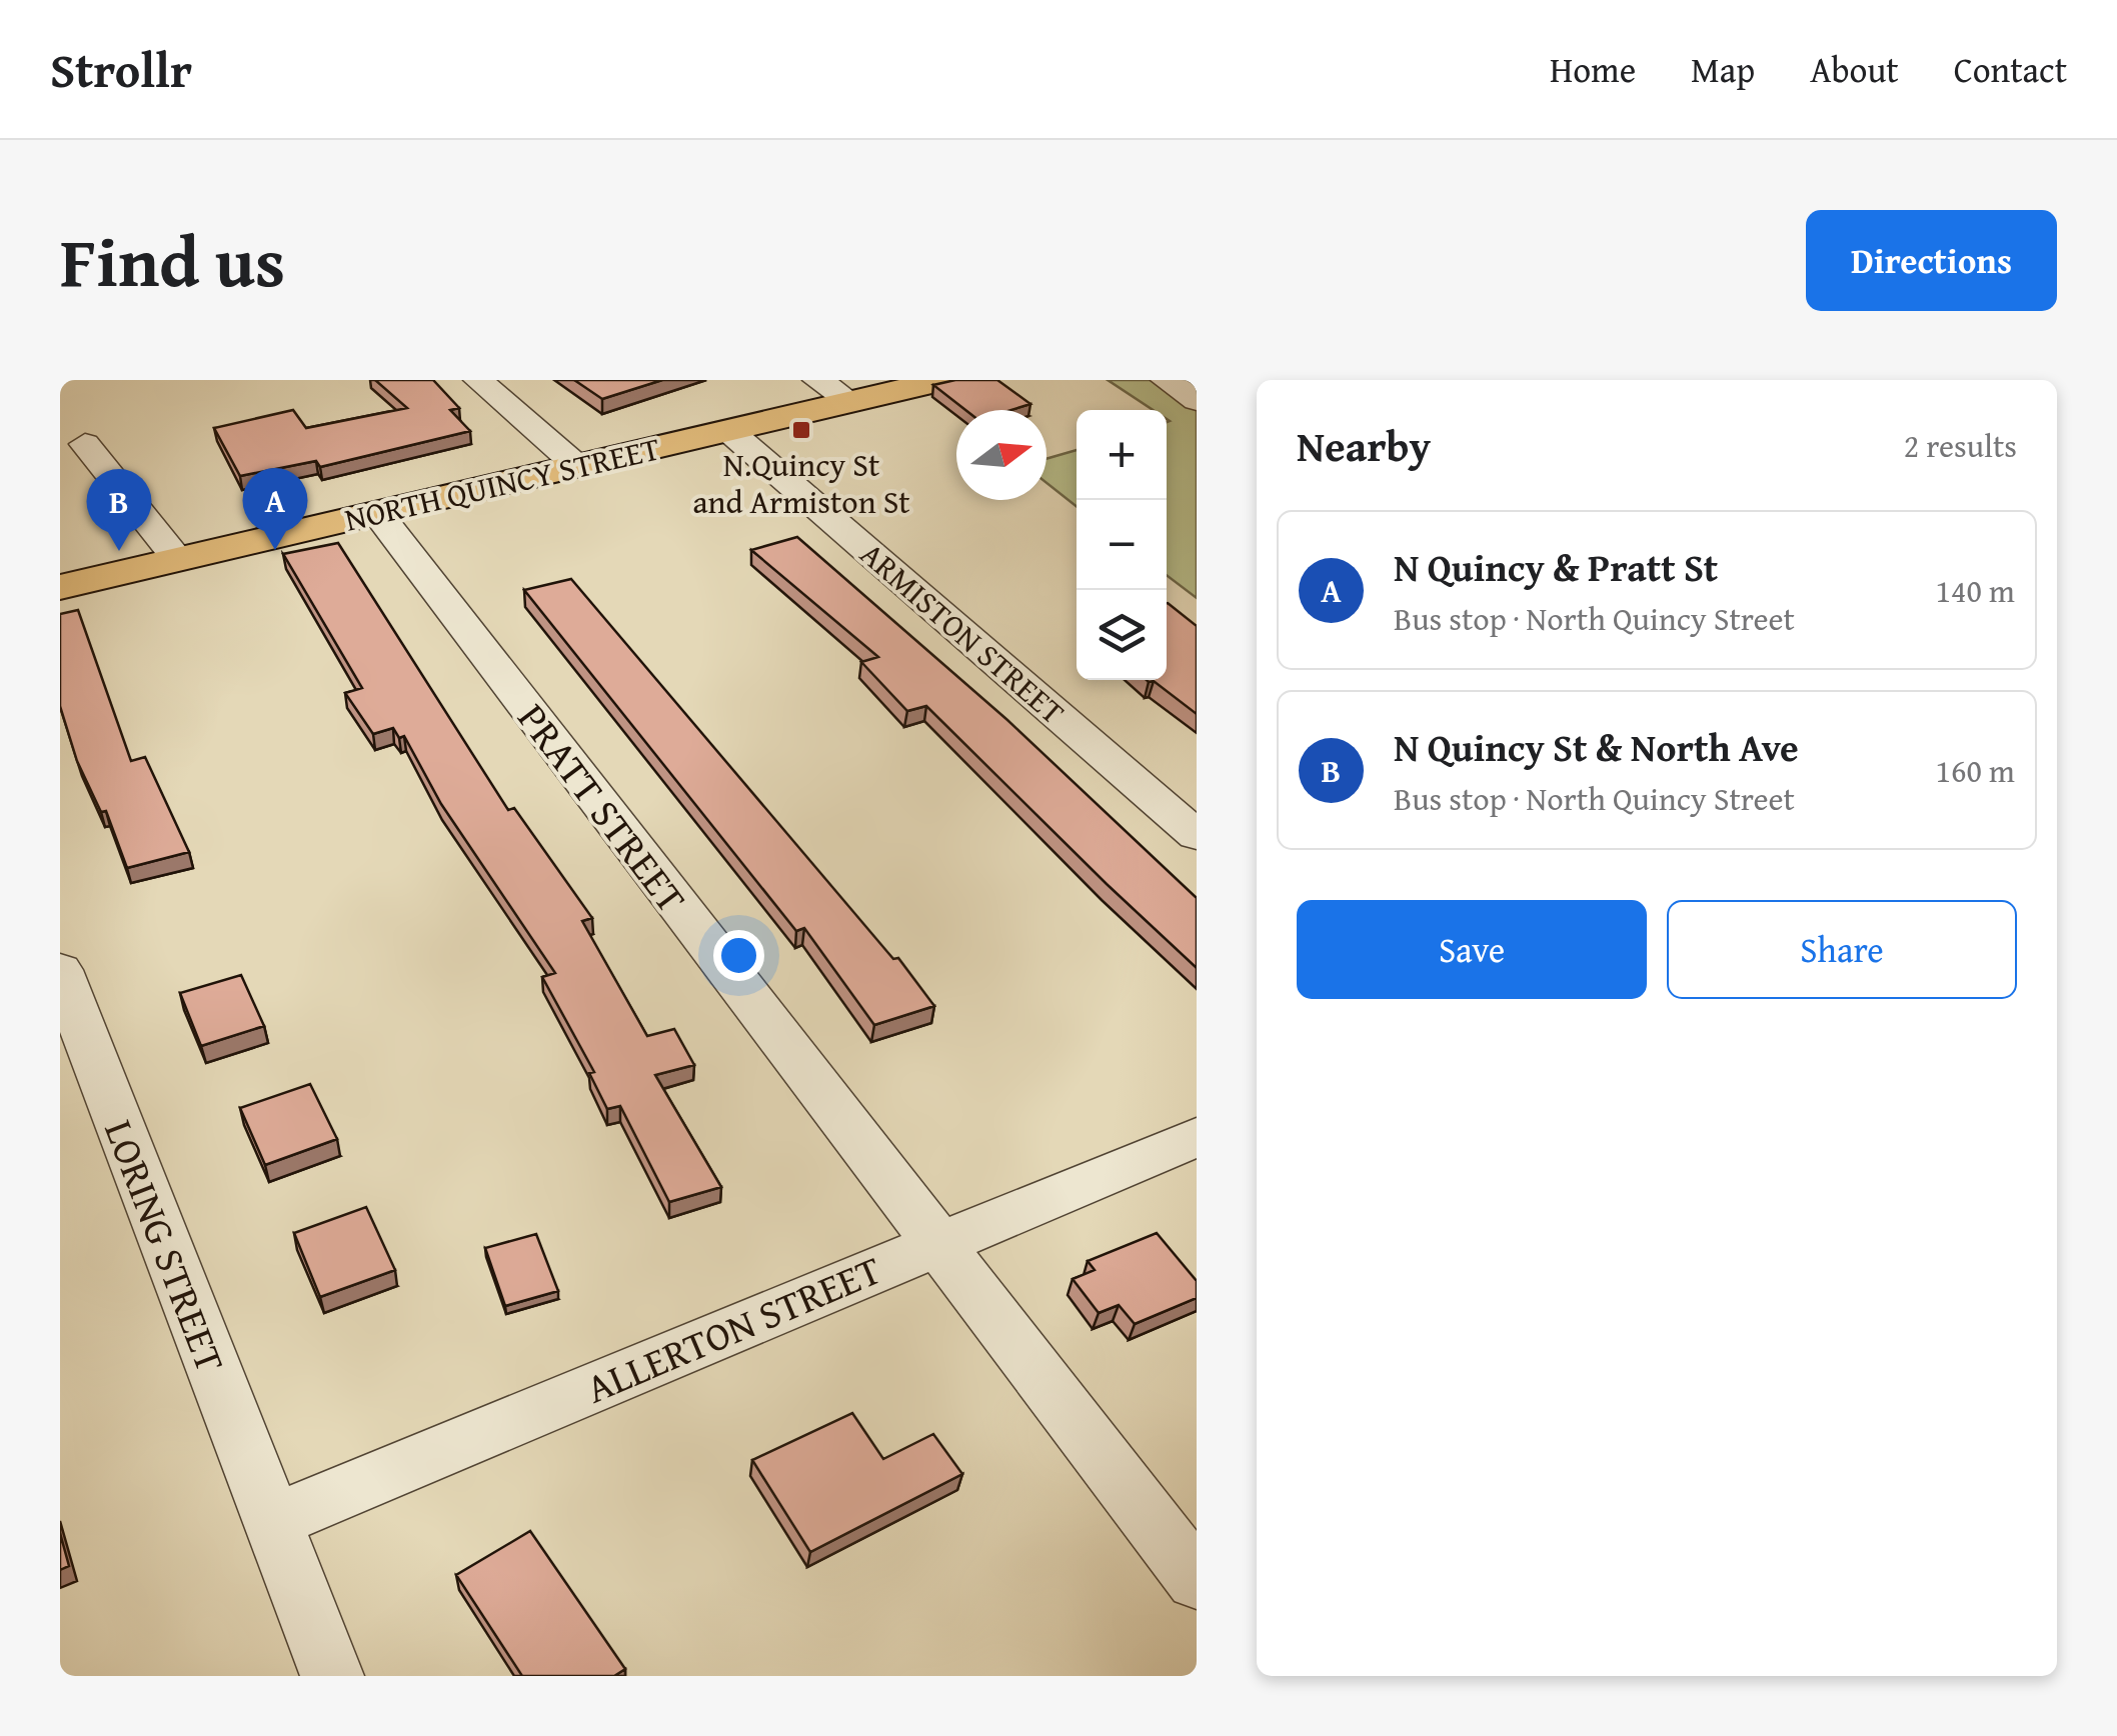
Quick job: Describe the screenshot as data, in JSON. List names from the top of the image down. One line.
{"streets":{"main road":["NORTH QUINCY STREET"],"street":["ARMISTON STREET","PRATT STREET","LORING STREET","ALLERTON STREET"]},"crossings":[["NORTH QUINCY STREET","ARMISTON STREET"],["NORTH QUINCY STREET","PRATT STREET"],["PRATT STREET","ALLERTON STREET"],["LORING STREET","ALLERTON STREET"]],"places":{"transit":["N.Quincy St and Armiston St"]},"north":"right","page":{"header":"Strollr","nav":["Home","Map","About","Contact"],"title":"Find us","buttons":["Directions",["Save","Share"]],"heading":["Nearby","2 results"],"map_buttons":["+","−"],"pins":["A","B"],"list":[{"mark":"A","name":"N Quincy & Pratt St","note":"Bus stop · North Quincy Street","value":"140 m"},{"mark":"B","name":"N Quincy St & North Ave","note":"Bus stop · North Quincy Street","value":"160 m"}]}}
